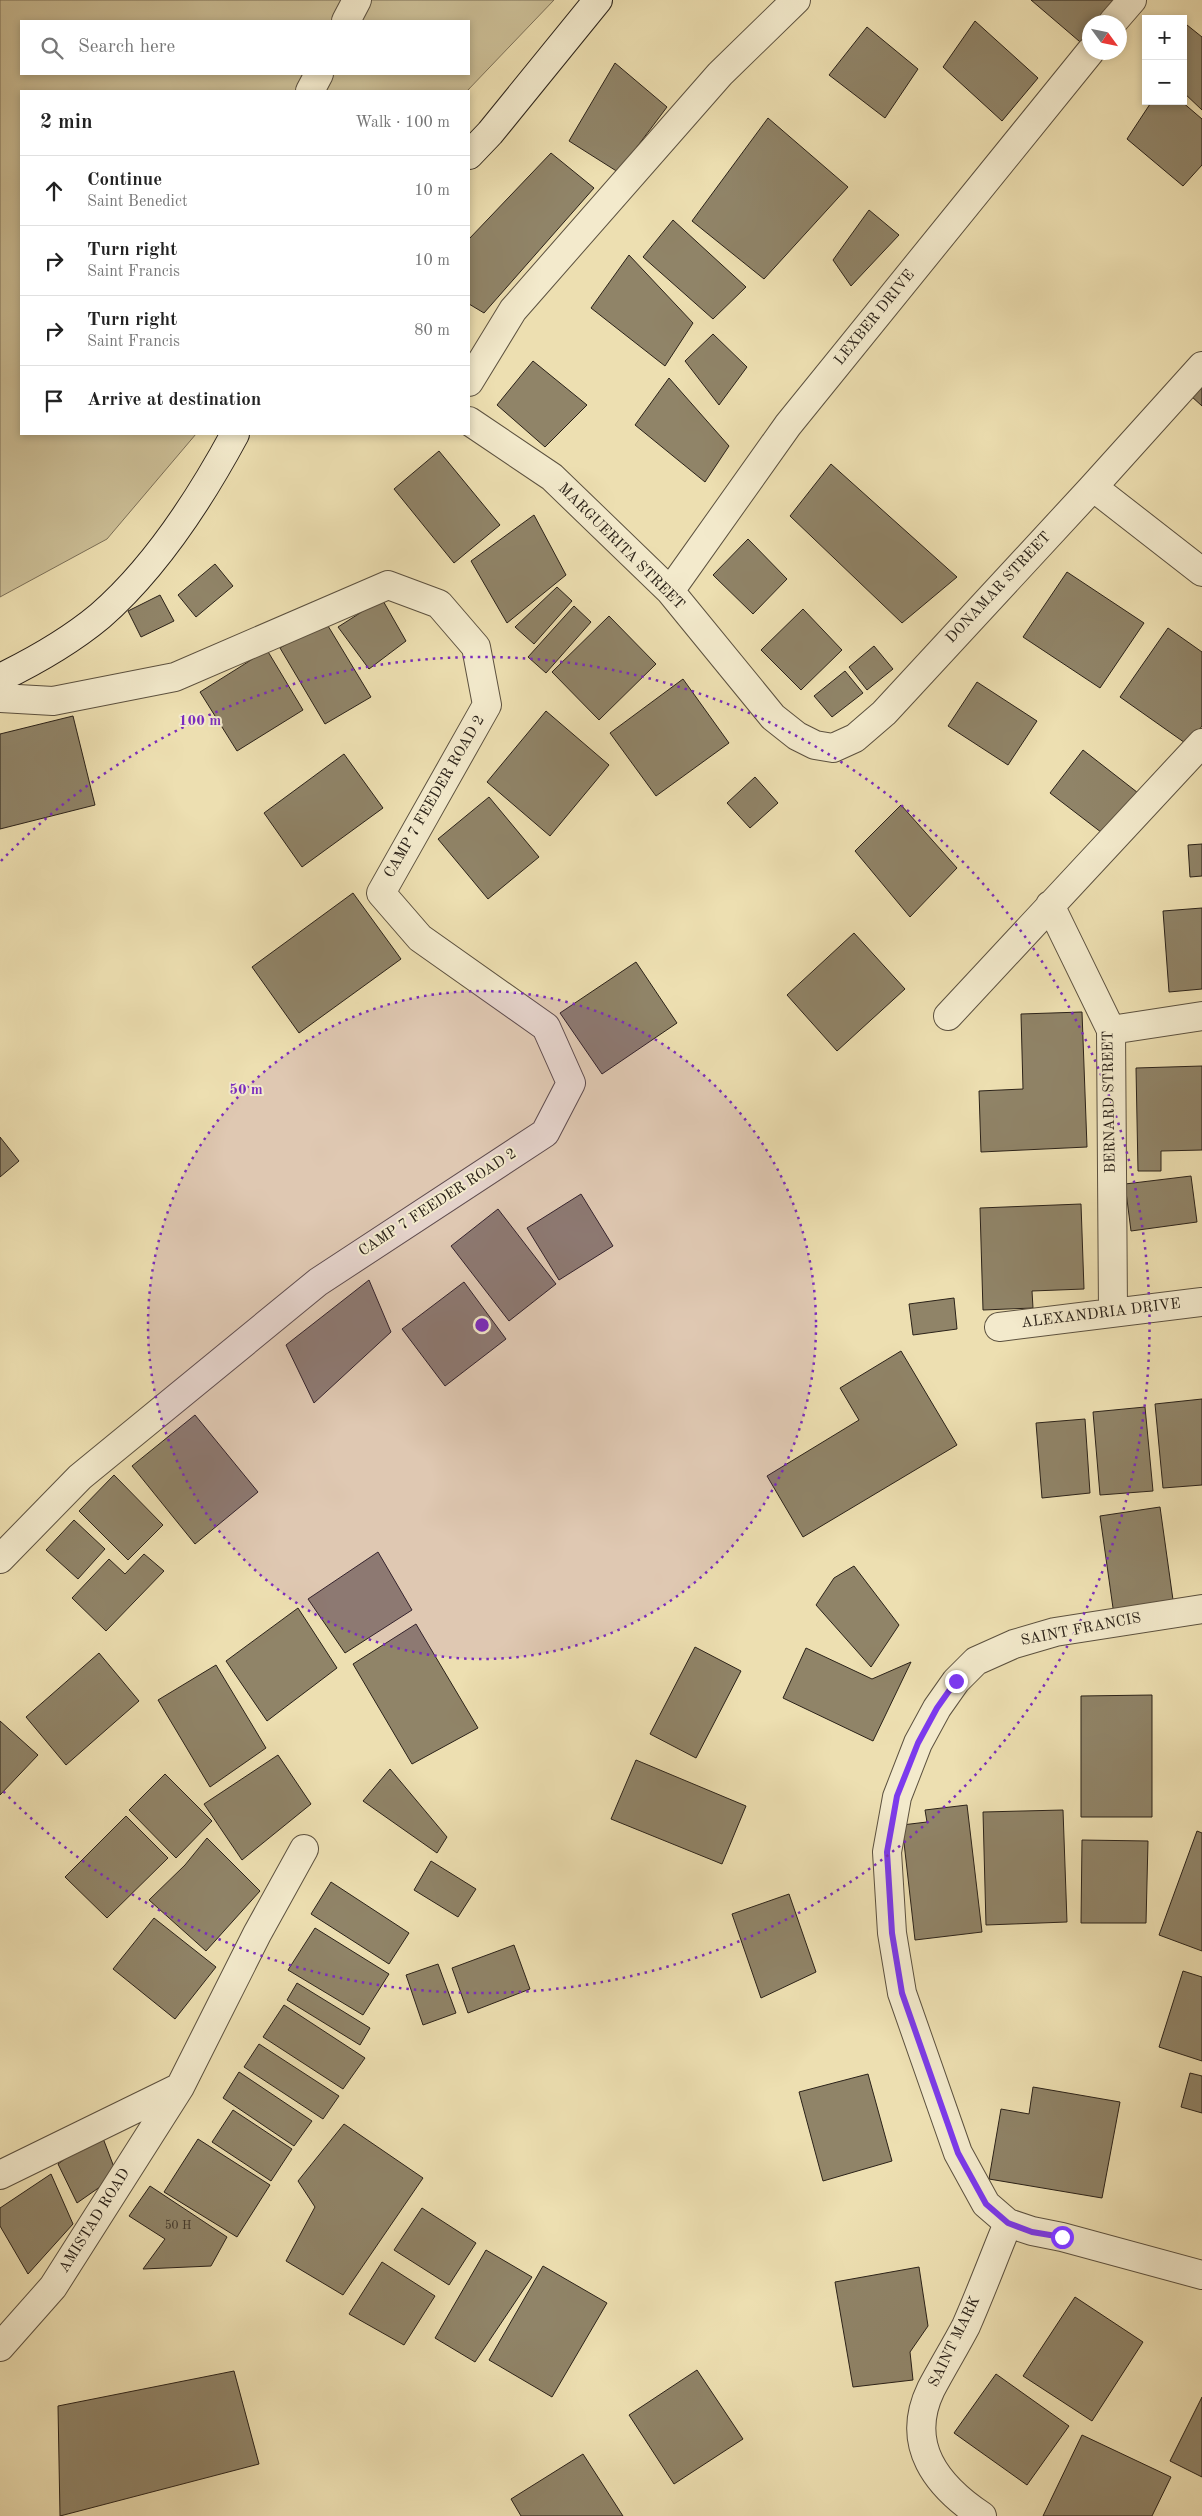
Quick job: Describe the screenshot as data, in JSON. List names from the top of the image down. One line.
{"streets":{"street":["LEXBER DRIVE","MARGUERITA STREET","DONAMAR STREET","CAMP 7 FEEDER ROAD 2","BERNARD STREET","ALEXANDRIA DRIVE","SAINT FRANCIS","AMISTAD ROAD","SAINT MARK"]},"crossings":[["LEXBER DRIVE","MARGUERITA STREET"],["MARGUERITA STREET","DONAMAR STREET"],["BERNARD STREET","ALEXANDRIA DRIVE"],["SAINT FRANCIS","SAINT MARK"]],"house_numbers":["50 H"],"north":"bottom right","page":{"map_buttons":["+","−"],"search":"Search here","heading":["2 min","Walk · 100 m"],"list":[["Continue","Saint Benedict","10 m"],["Turn right","Saint Francis","10 m"],["Turn right","Saint Francis","80 m"],"Arrive at destination"]},"rings":["100 m","50 m"]}
